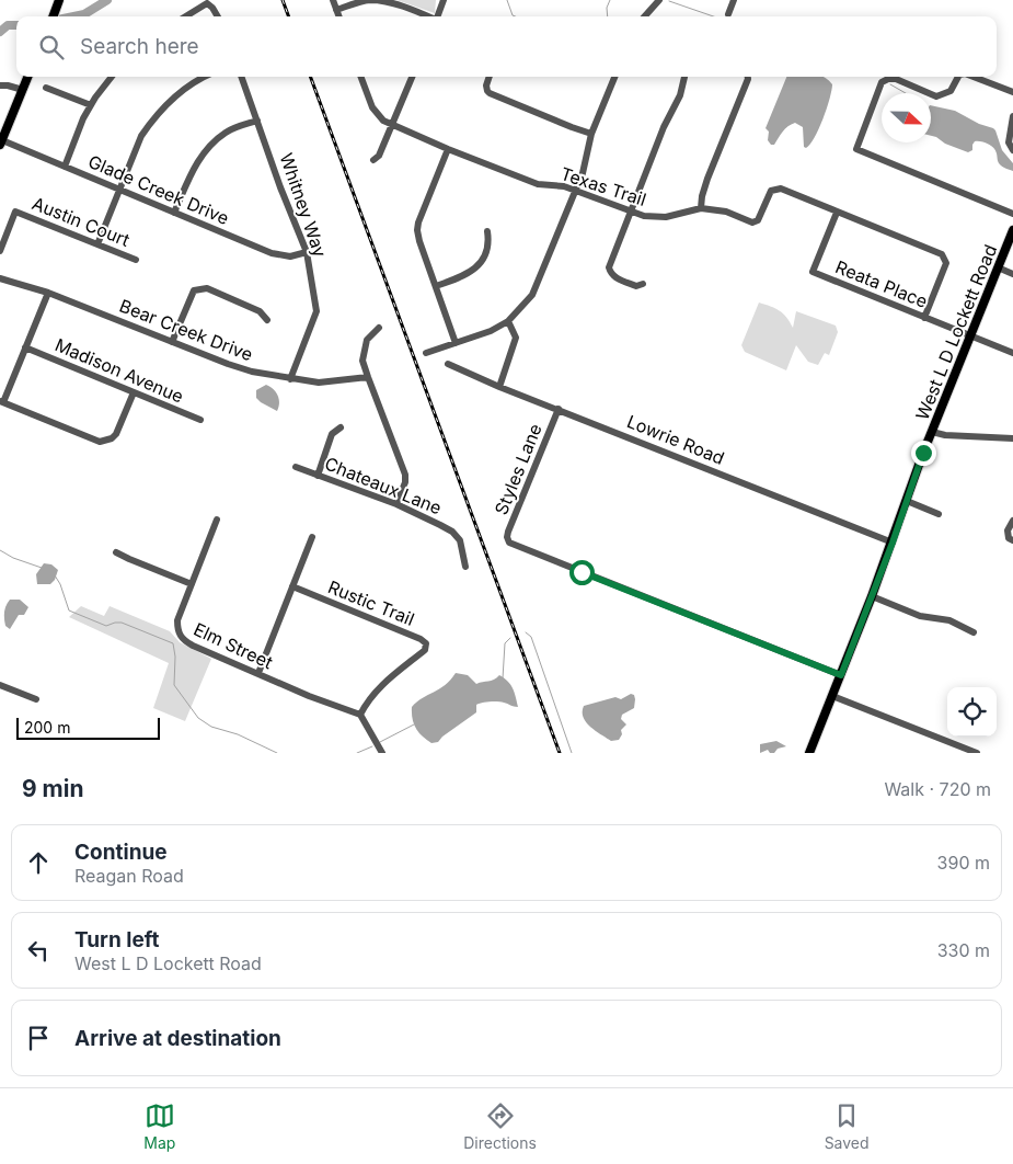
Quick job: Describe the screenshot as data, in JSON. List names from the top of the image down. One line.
{"streets":{"main road":["West L D Lockett Road"],"street":["Texas Trail","Glade Creek Drive","Whitney Way","Austin Court","Reata Place","Bear Creek Drive","Madison Avenue","Lowrie Road","Styles Lane","Chateaux Lane","Rustic Trail","Elm Street"]},"crossings":[["Texas Trail","Reata Place"],["Glade Creek Drive","Whitney Way"],["Whitney Way","Bear Creek Drive"],["Reata Place","West L D Lockett Road"],["West L D Lockett Road","Lowrie Road"],["West L D Lockett Road","Styles Lane"],["Lowrie Road","Styles Lane"],["Rustic Trail","Elm Street"]],"scale_bar":"200 m","north":"right","page":{"search":"Search here","scale":"200 m","heading":["9 min","Walk · 720 m"],"list":[["Continue","Reagan Road","390 m"],["Turn left","West L D Lockett Road","330 m"],"Arrive at destination"],"nav":["Map","Directions","Saved"]}}
